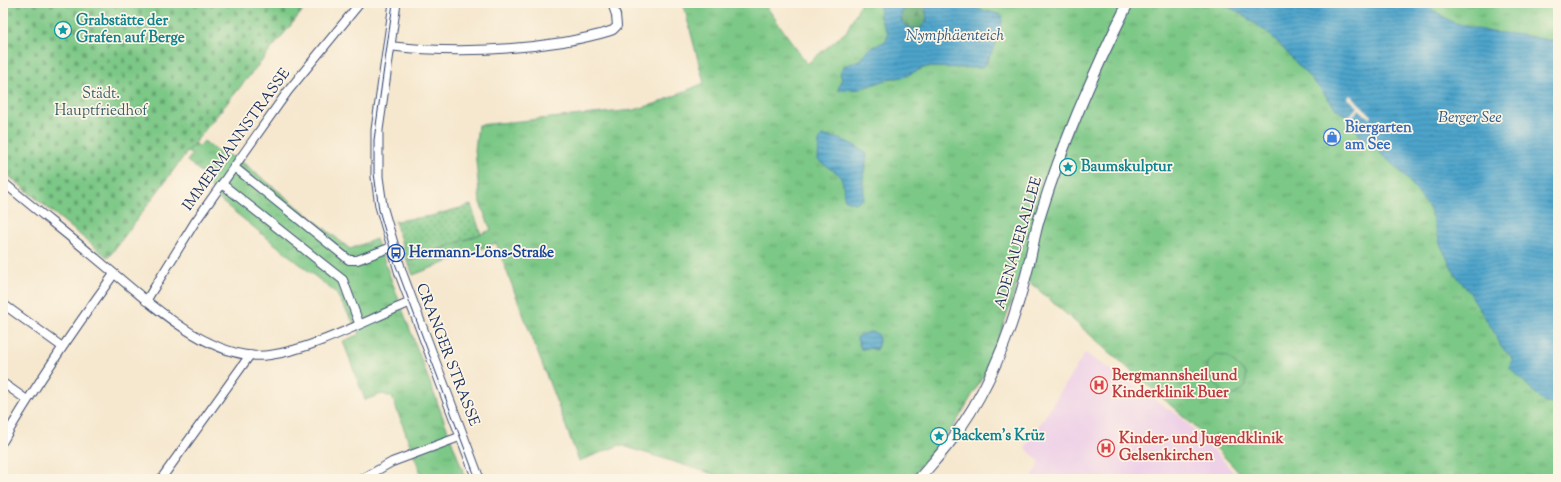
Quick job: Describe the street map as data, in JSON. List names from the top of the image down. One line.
{"streets":{"main road":["CRANGER STRASSE"],"street":["IMMERMANNSTRASSE","ADENAUERALLEE"]},"water":["Nymphäenteich","Berger See"],"parks":["Städt. Hauptfriedhof"],"places":{"place":["Grabstätte der Grafen auf Berge","Baumskulptur","Backem's Krüz"],"shop":["Biergarten am See"],"bus stop":["Hermann-Löns-Straße"],"hospital":["Bergmannsheil und Kinderklinik Buer","Kinder- und Jugendklinik Gelsenkirchen"]}}
